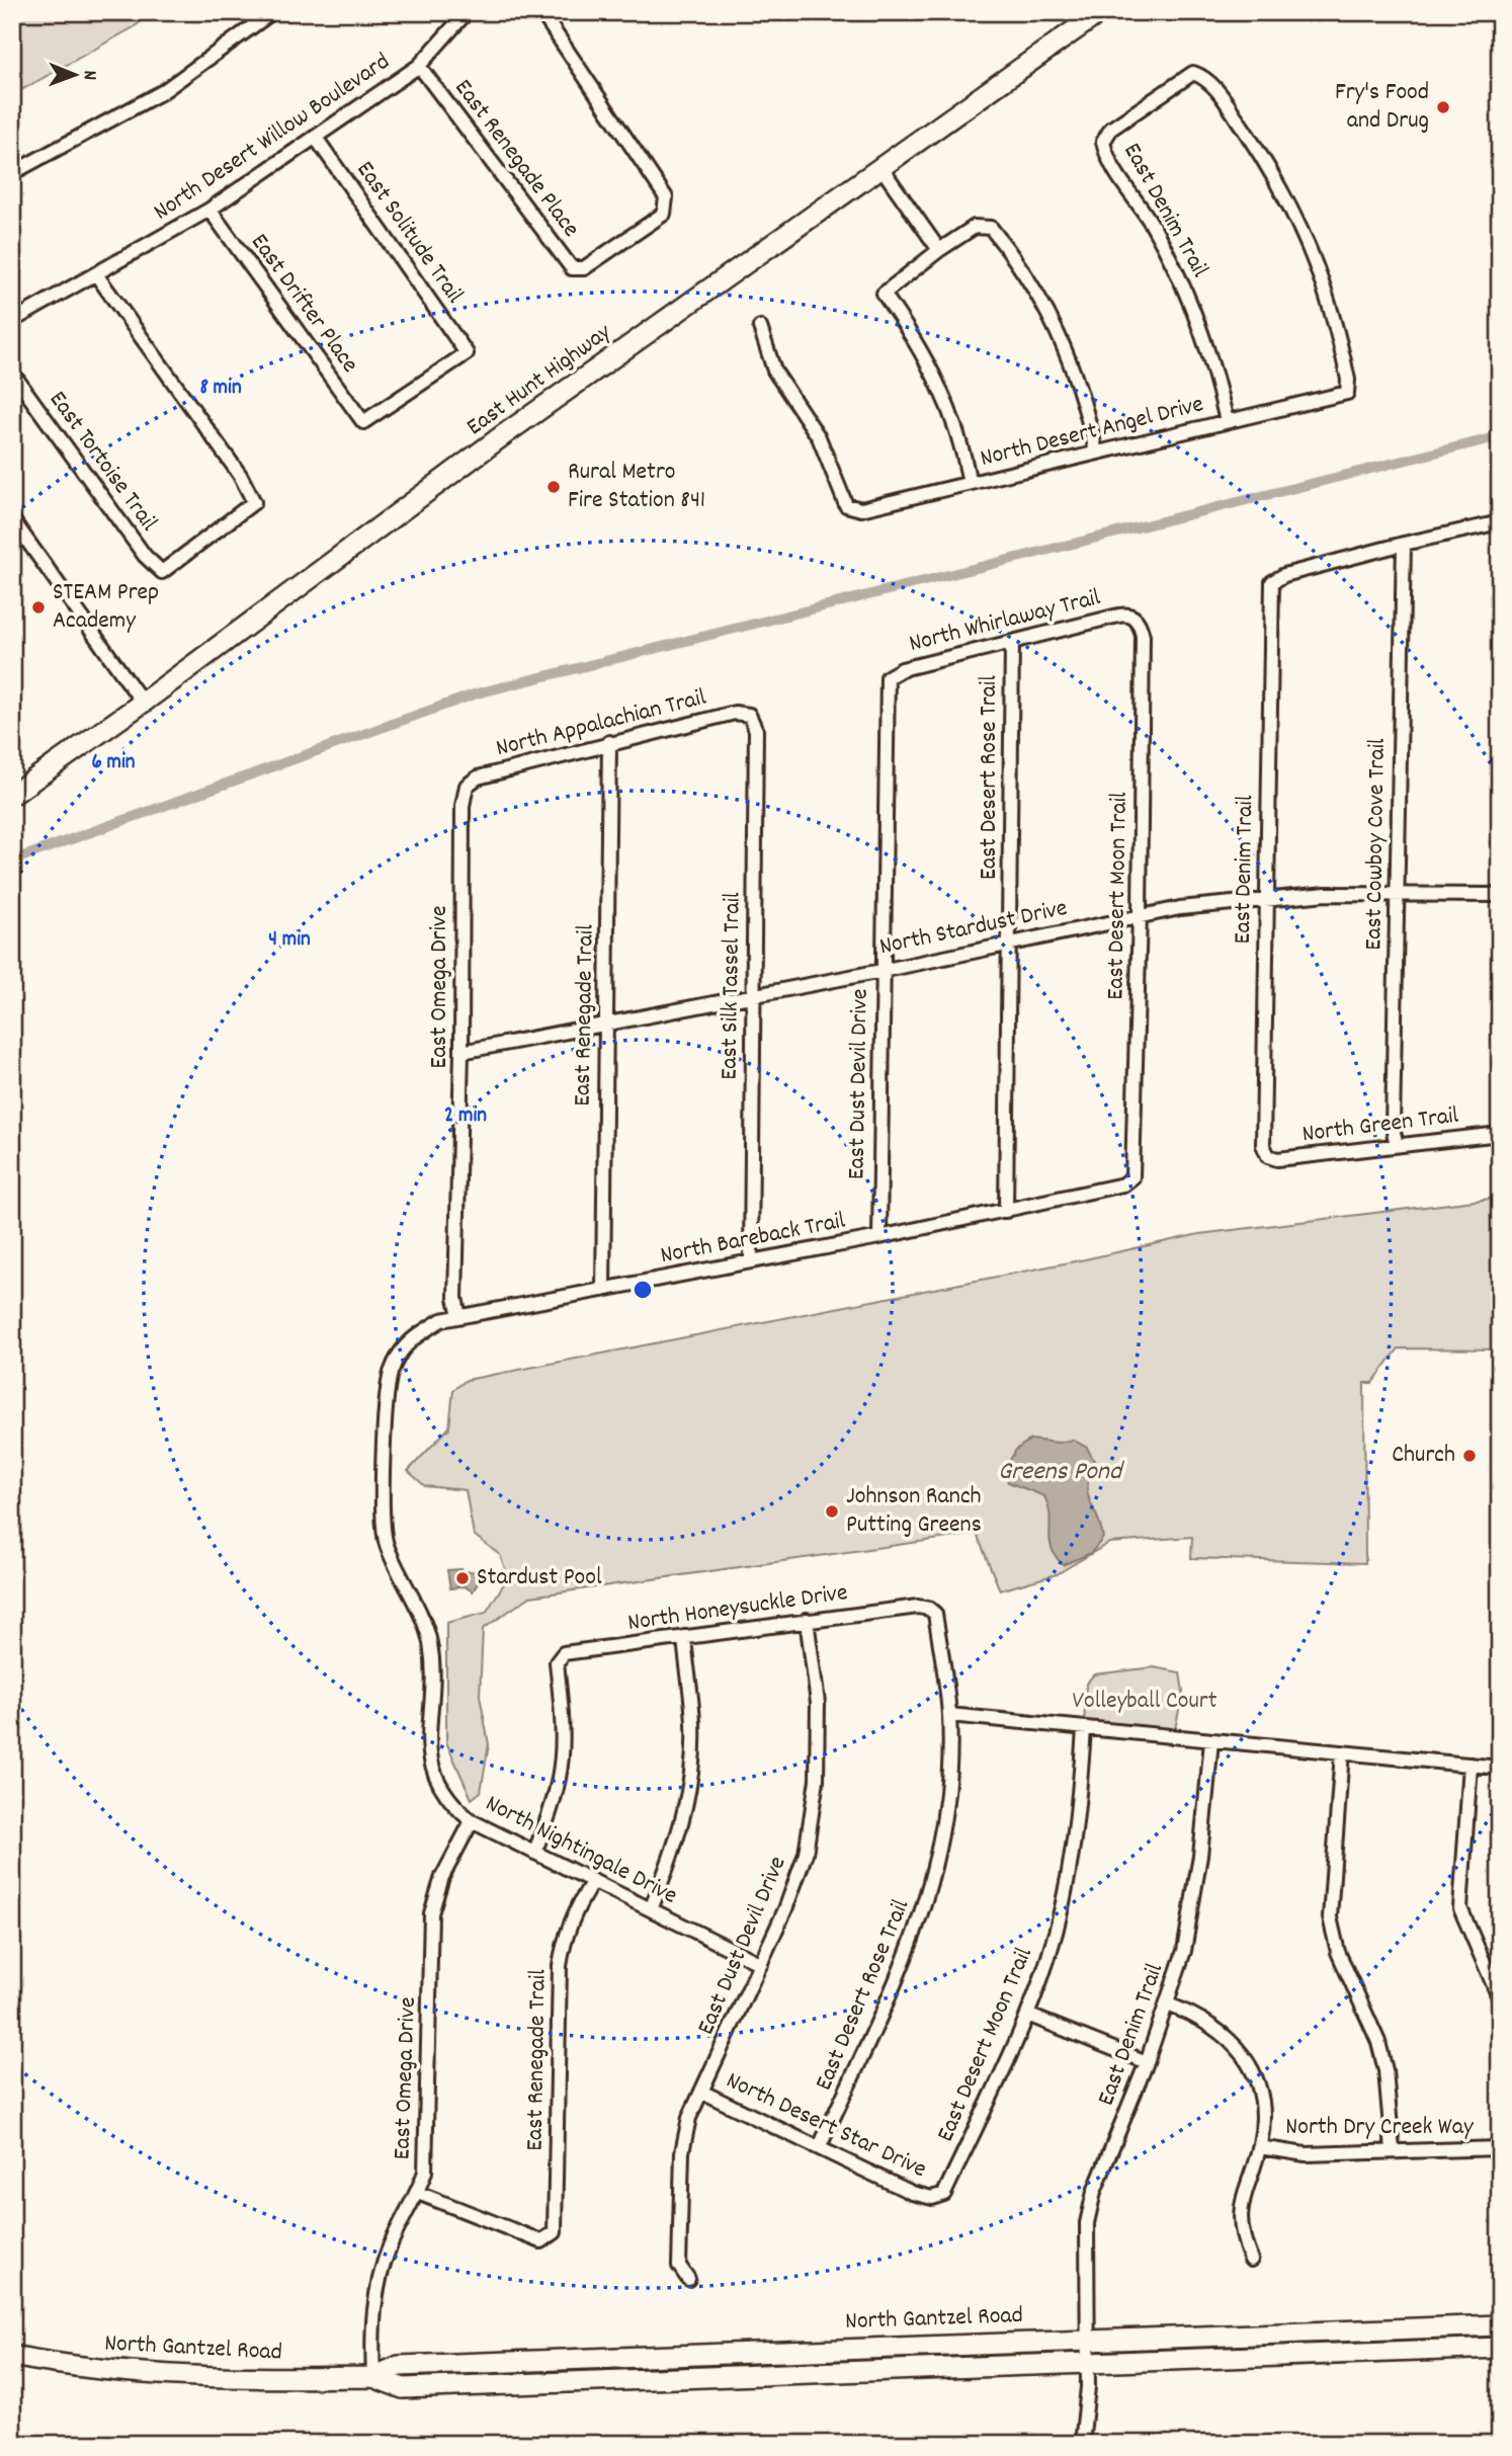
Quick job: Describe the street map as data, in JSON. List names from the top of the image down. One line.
{"streets":{"main road":["East Hunt Highway","North Gantzel Road"],"street":["North Desert Willow Boulevard","East Renegade Place","East Denim Trail","East Solitude Trail","East Drifter Place","North Desert Angel Drive","East Tortoise Trail","North Whirlaway Trail","North Appalachian Trail","East Desert Rose Trail","East Cowboy Cove Trail","East Desert Moon Trail","North Stardust Drive","East Silk Tassel Trail","East Omega Drive","East Renegade Trail","East Dust Devil Drive","North Green Trail","North Bareback Trail","North Honeysuckle Drive","North Nightingale Drive","North Desert Star Drive","North Dry Creek Way"]},"crossings":[["North Desert Willow Boulevard","East Renegade Place"],["North Desert Willow Boulevard","East Solitude Trail"],["North Desert Willow Boulevard","East Drifter Place"],["North Desert Willow Boulevard","East Tortoise Trail"],["East Denim Trail","North Desert Angel Drive"],["East Denim Trail","East Cowboy Cove Trail"],["East Denim Trail","North Stardust Drive"],["East Denim Trail","North Green Trail"],["East Denim Trail","North Gantzel Road"],["East Solitude Trail","East Drifter Place"],["North Whirlaway Trail","East Desert Rose Trail"],["North Whirlaway Trail","East Desert Moon Trail"],["North Whirlaway Trail","East Dust Devil Drive"],["North Appalachian Trail","East Silk Tassel Trail"],["North Appalachian Trail","East Omega Drive"],["North Appalachian Trail","East Renegade Trail"],["East Desert Rose Trail","North Stardust Drive"],["East Desert Rose Trail","North Bareback Trail"],["East Desert Rose Trail","North Honeysuckle Drive"],["East Desert Rose Trail","North Desert Star Drive"],["East Cowboy Cove Trail","North Stardust Drive"],["East Cowboy Cove Trail","North Green Trail"],["East Desert Moon Trail","North Stardust Drive"],["East Desert Moon Trail","North Bareback Trail"],["East Desert Moon Trail","North Desert Star Drive"],["North Stardust Drive","East Silk Tassel Trail"],["North Stardust Drive","East Omega Drive"],["North Stardust Drive","East Renegade Trail"],["North Stardust Drive","East Dust Devil Drive"],["East Silk Tassel Trail","North Bareback Trail"],["East Omega Drive","East Renegade Trail"],["East Omega Drive","North Bareback Trail"],["East Omega Drive","North Nightingale Drive"],["East Omega Drive","North Gantzel Road"],["East Renegade Trail","North Bareback Trail"],["East Renegade Trail","North Nightingale Drive"],["East Dust Devil Drive","North Bareback Trail"],["East Dust Devil Drive","North Honeysuckle Drive"],["East Dust Devil Drive","North Nightingale Drive"],["East Dust Devil Drive","North Desert Star Drive"],["North Bareback Trail","North Nightingale Drive"],["North Honeysuckle Drive","North Nightingale Drive"]],"water":["Greens Pond"],"parks":["Volleyball Court"],"places":["Fry's Food and Drug","Rural Metro Fire Station 841","STEAM Prep Academy","Church","Johnson Ranch Putting Greens","Stardust Pool"],"north":"right","rings":["8 min","6 min","4 min","2 min"]}
